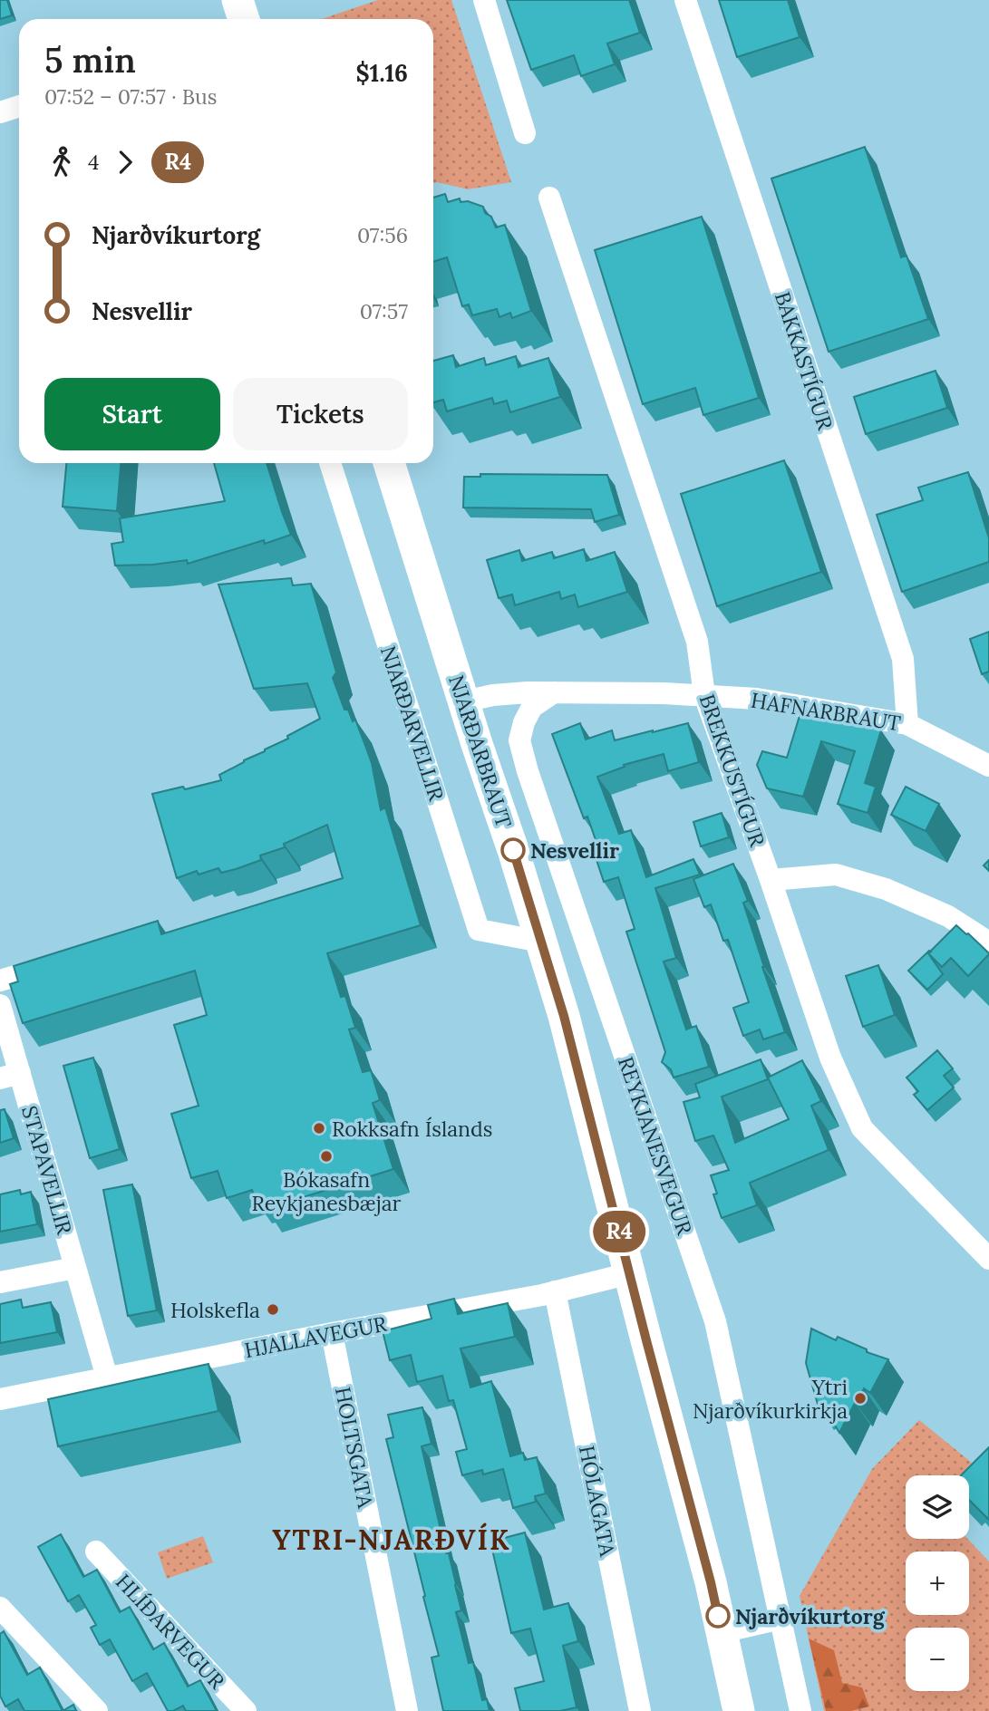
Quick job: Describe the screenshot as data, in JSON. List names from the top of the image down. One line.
{"streets":{"main road":["NJARÐARBRAUT"],"street":["BAKKASTÍGUR","HAFNARBRAUT","NJARÐARVELLIR","BREKKUSTÍGUR","REYKJANESVEGUR","STAPAVELLIR","HJALLAVEGUR","HOLTSGATA","HÓLAGATA","HLÍÐARVEGUR"]},"crossings":[["BAKKASTÍGUR","HAFNARBRAUT"],["HAFNARBRAUT","NJARÐARBRAUT"],["HAFNARBRAUT","BREKKUSTÍGUR"],["HAFNARBRAUT","REYKJANESVEGUR"],["NJARÐARVELLIR","NJARÐARBRAUT"],["NJARÐARBRAUT","HJALLAVEGUR"],["STAPAVELLIR","HJALLAVEGUR"],["HJALLAVEGUR","HOLTSGATA"],["HJALLAVEGUR","HÓLAGATA"]],"districts":["YTRI-NJARÐVÍK"],"places":["Nesvellir","Rokksafn Íslands","Bókasafn Reykjanesbæjar","Holskefla","Ytri Njarðvíkurkirkja","Njarðvíkurtorg"],"lines":["bus line R4"],"page":{"on_map":"R4","heading":["5 min","07:52 – 07:57 · Bus","$1.16"],"legs":["4","R4"],"list":[{"name":"Njarðvíkurtorg","value":"07:56"},{"name":"Nesvellir","value":"07:57"}],"buttons":["Start","Tickets"],"map_buttons":["+","−"]}}
